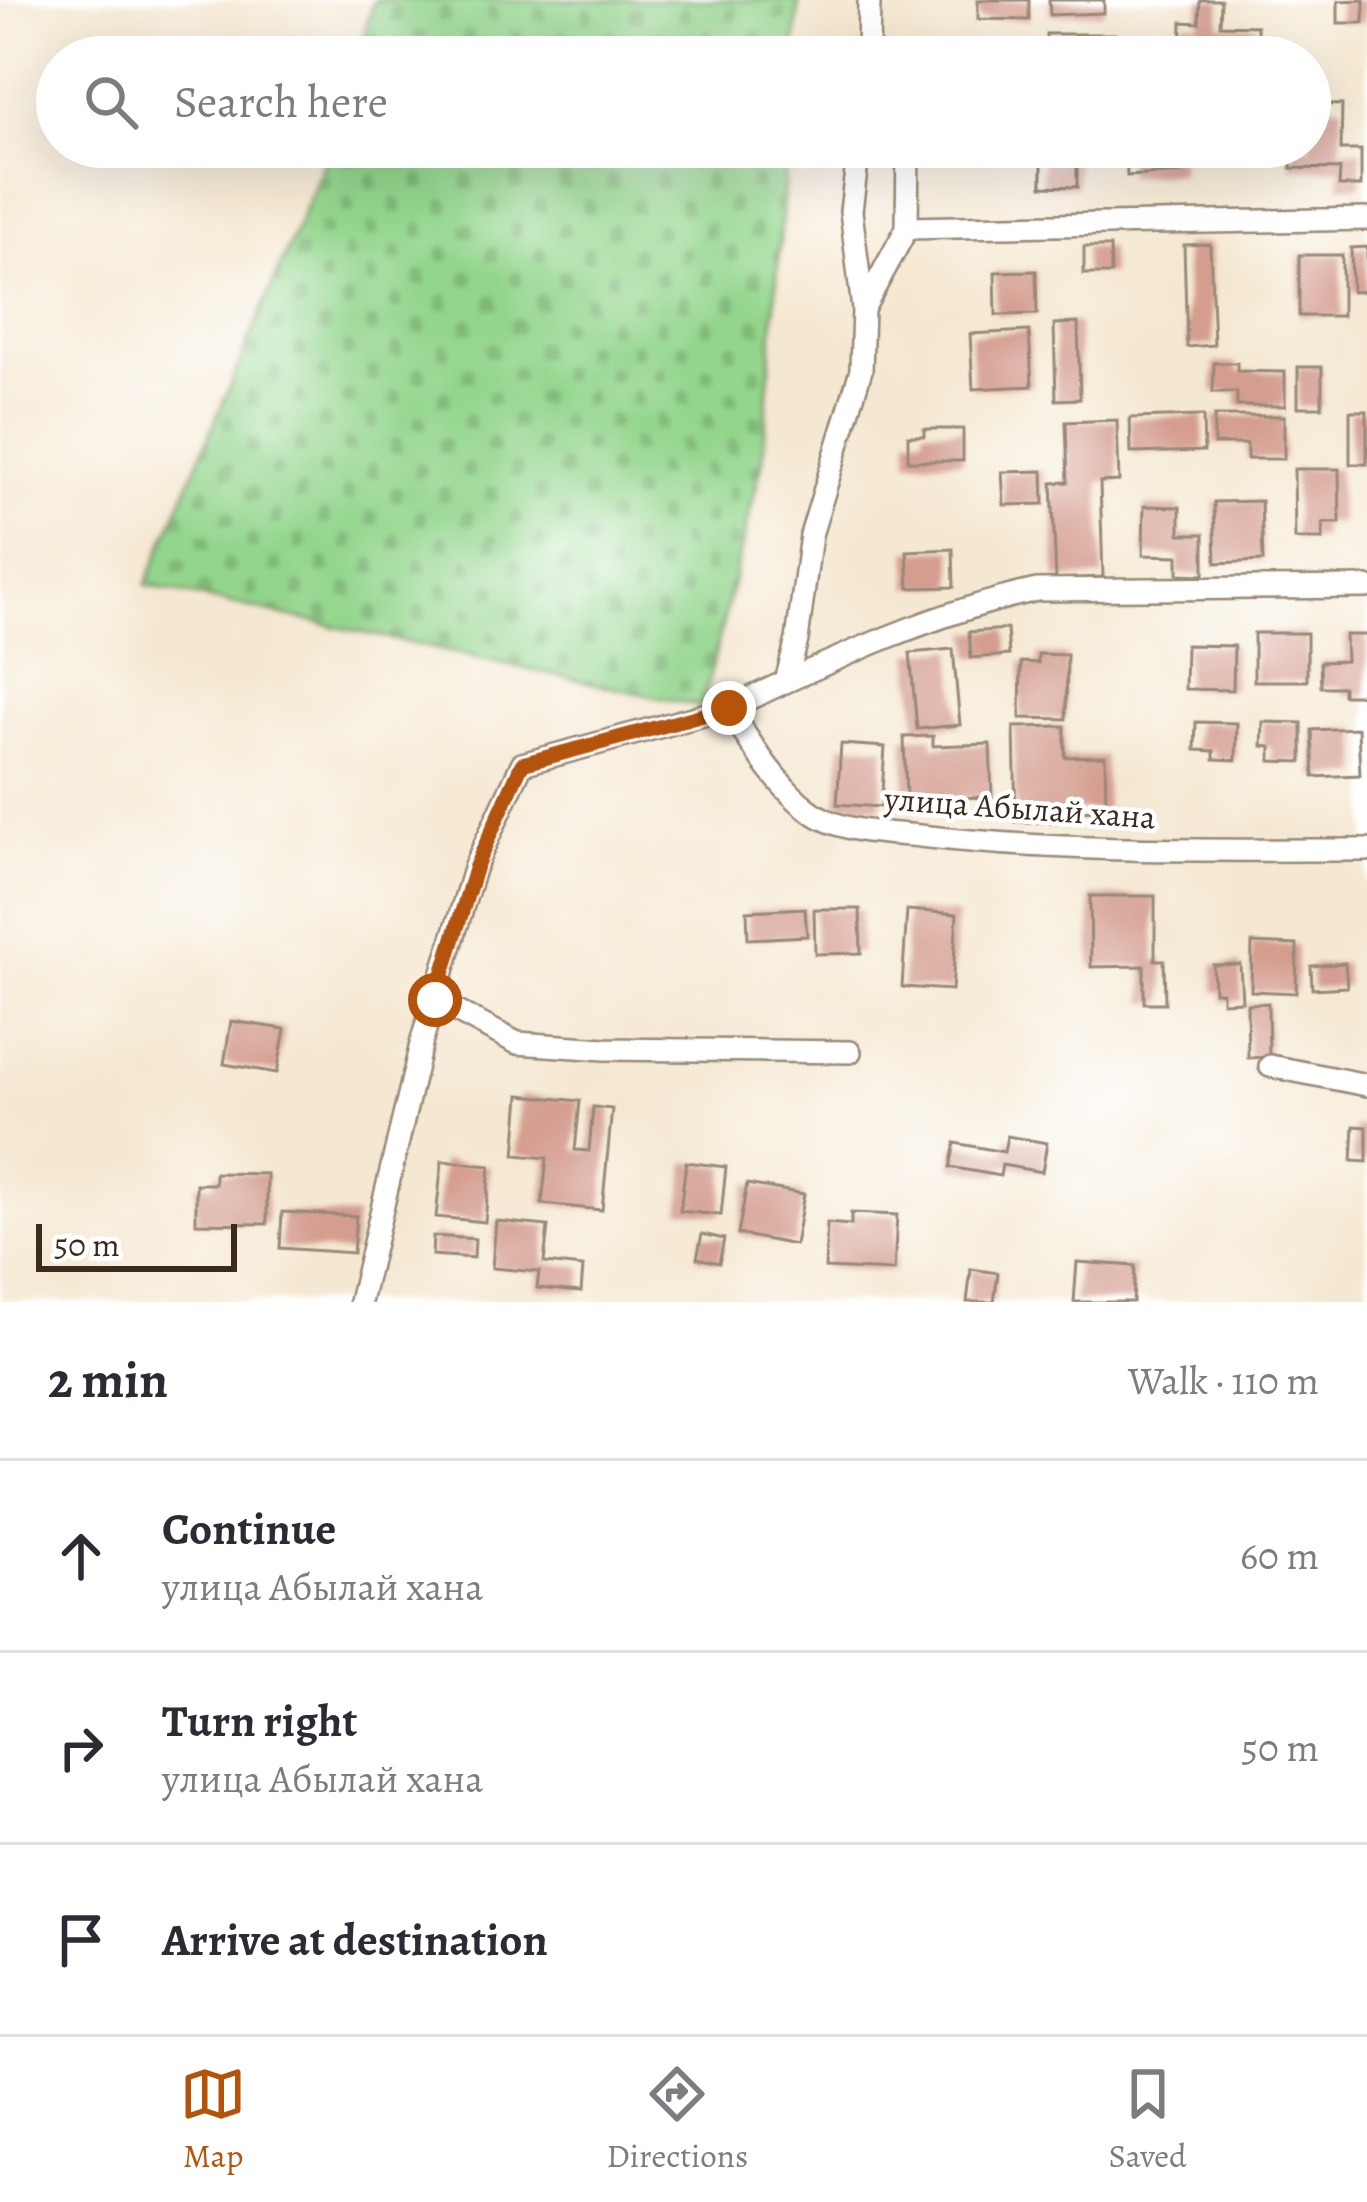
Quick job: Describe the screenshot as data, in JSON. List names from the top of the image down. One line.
{"streets":{"street":["улица Абылай хана"]},"scale_bar":"50 m","page":{"search":"Search here","scale":"50 m","heading":["2 min","Walk · 110 m"],"list":[["Continue","улица Абылай хана","60 m"],["Turn right","улица Абылай хана","50 m"],"Arrive at destination"],"nav":["Map","Directions","Saved"]}}
